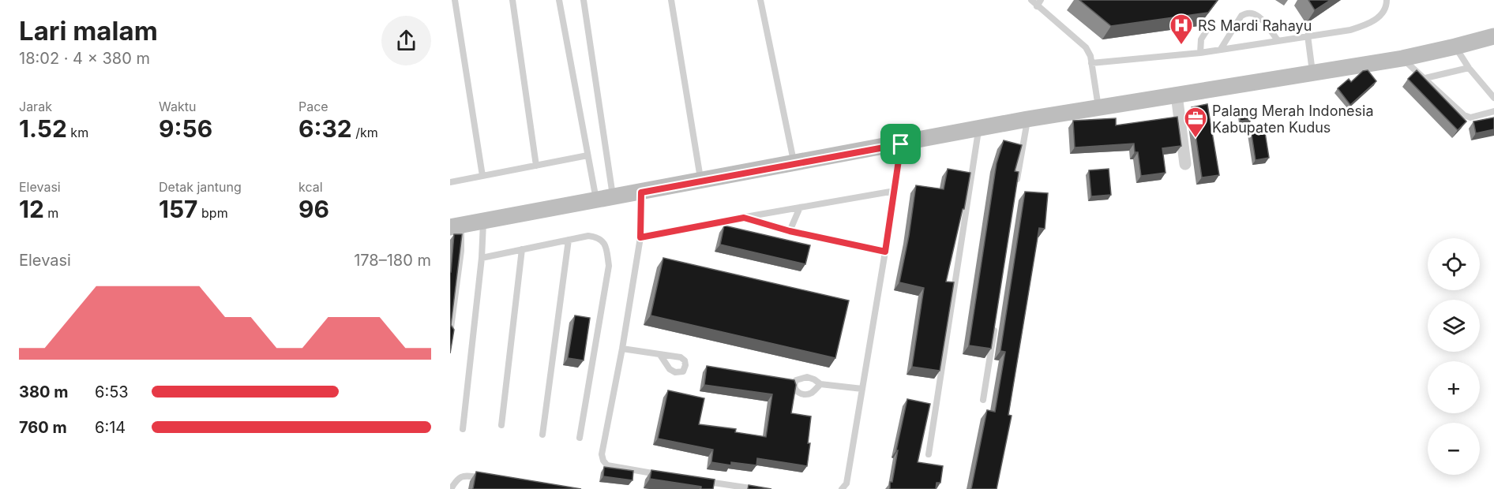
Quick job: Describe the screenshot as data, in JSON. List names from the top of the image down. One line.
{"places":{"hospital":["RS Mardi Rahayu"],"office":["Palang Merah Indonesia Kabupaten Kudus"]},"page":{"heading":["Lari malam","18:02 · 4 × 380 m"],"stats":[["Jarak","1.52 km"],["Waktu","9:56"],["Pace","6:32 /km"],["Elevasi","12 m"],["Detak jantung","157 bpm"],["kcal","96"]],"map_buttons":["+","−"],"chart":["Elevasi","178–180 m"],"list":[{"name":"380 m","note":"6:53"},{"name":"760 m","note":"6:14"}]}}
